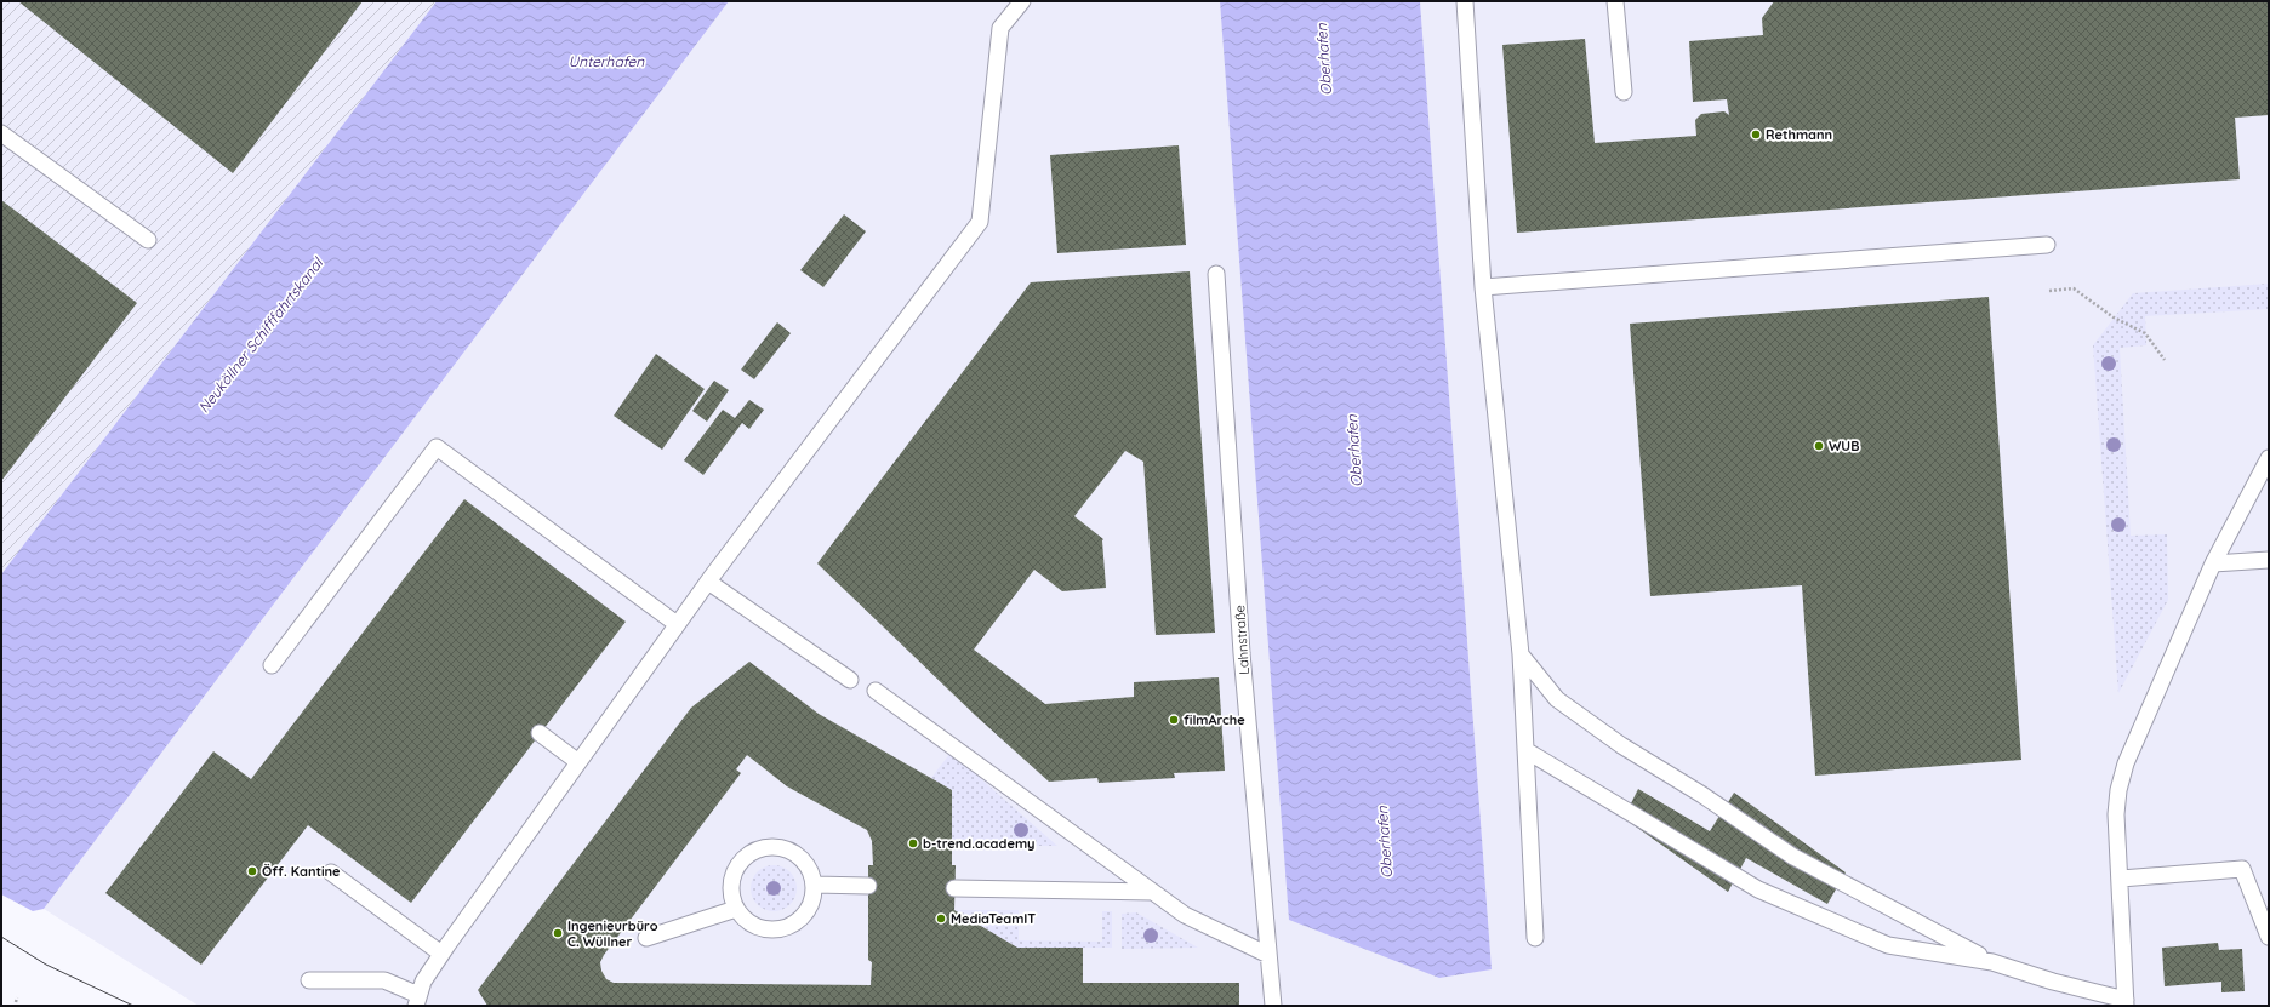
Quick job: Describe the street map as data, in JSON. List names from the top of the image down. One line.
{"streets":{"lane":["Lahnstraße"]},"water":["Oberhafen","Unterhafen","Neuköllner Schifffahrtskanal"],"places":["Rethmann","WUB","filmArche","b-trend.academy","Öff. Kantine","MediaTeamIT","Ingenieurbüro C. Wüllner"]}
